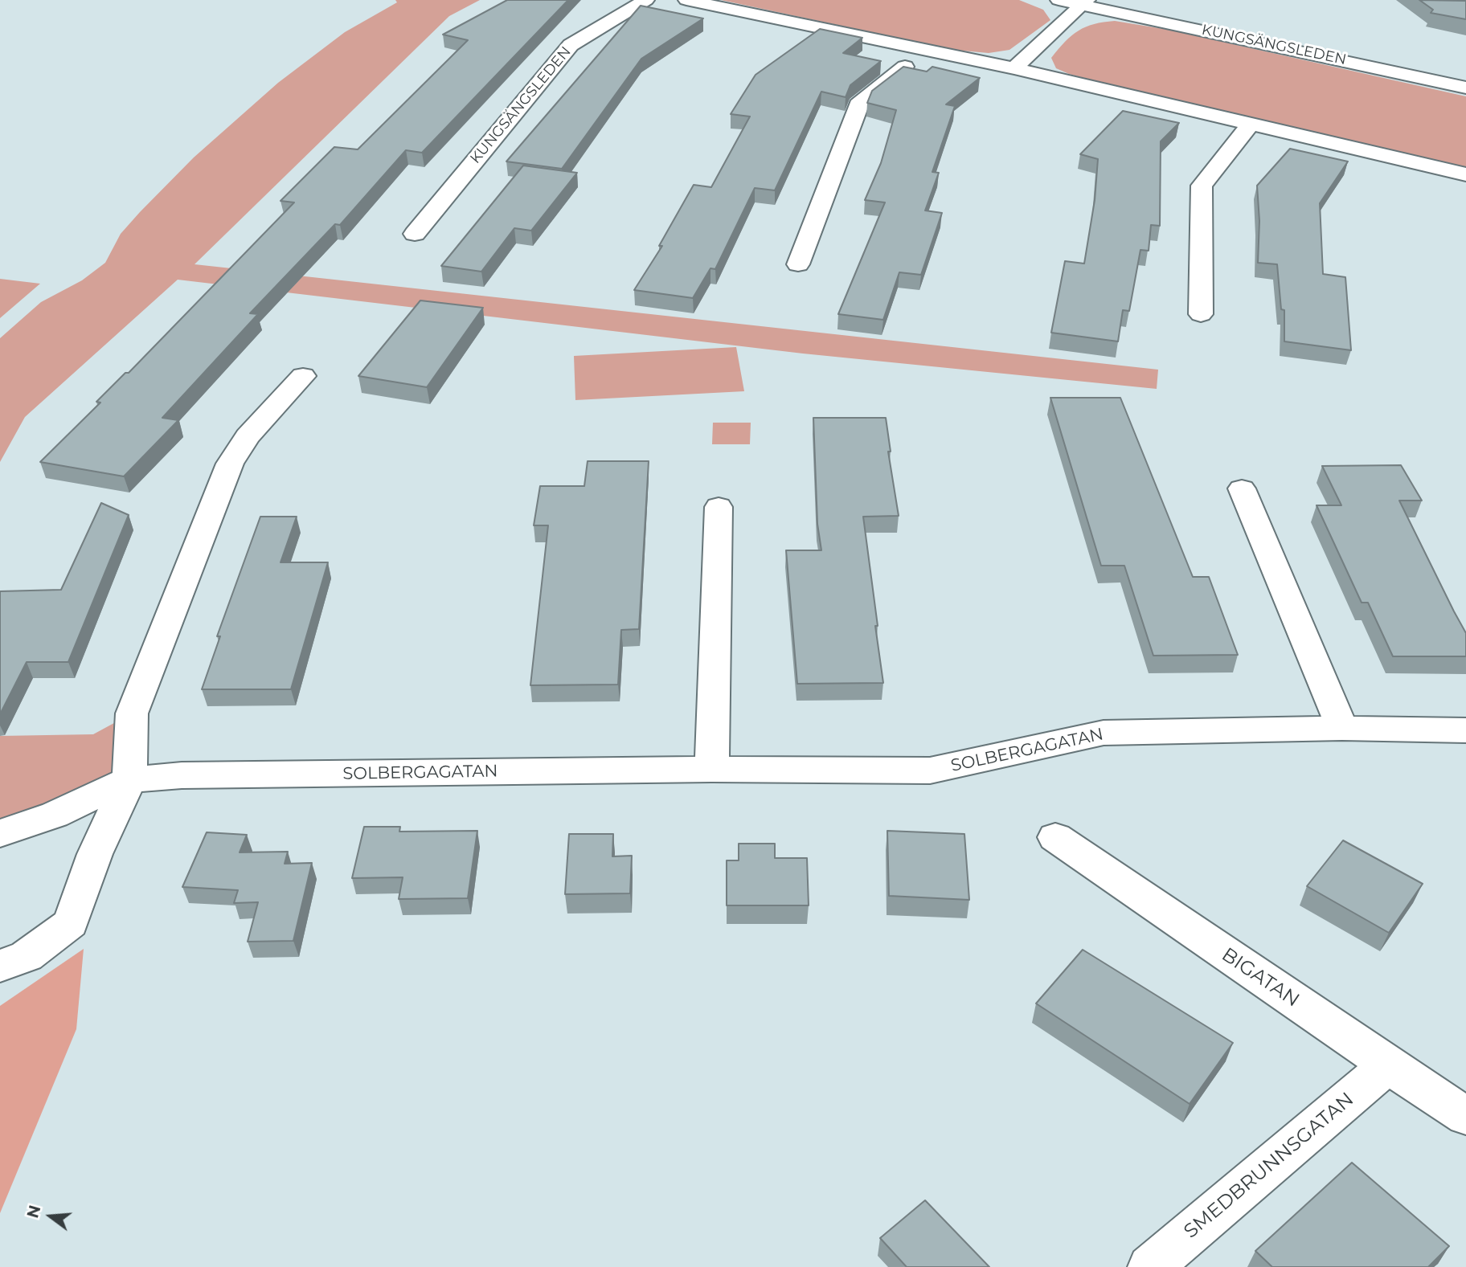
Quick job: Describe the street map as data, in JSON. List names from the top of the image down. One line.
{"streets":{"street":["KUNGSÄNGSLEDEN","SOLBERGAGATAN","BIGATAN","SMEDBRUNNSGATAN"]},"crossings":[["BIGATAN","SMEDBRUNNSGATAN"]],"north":"left"}
